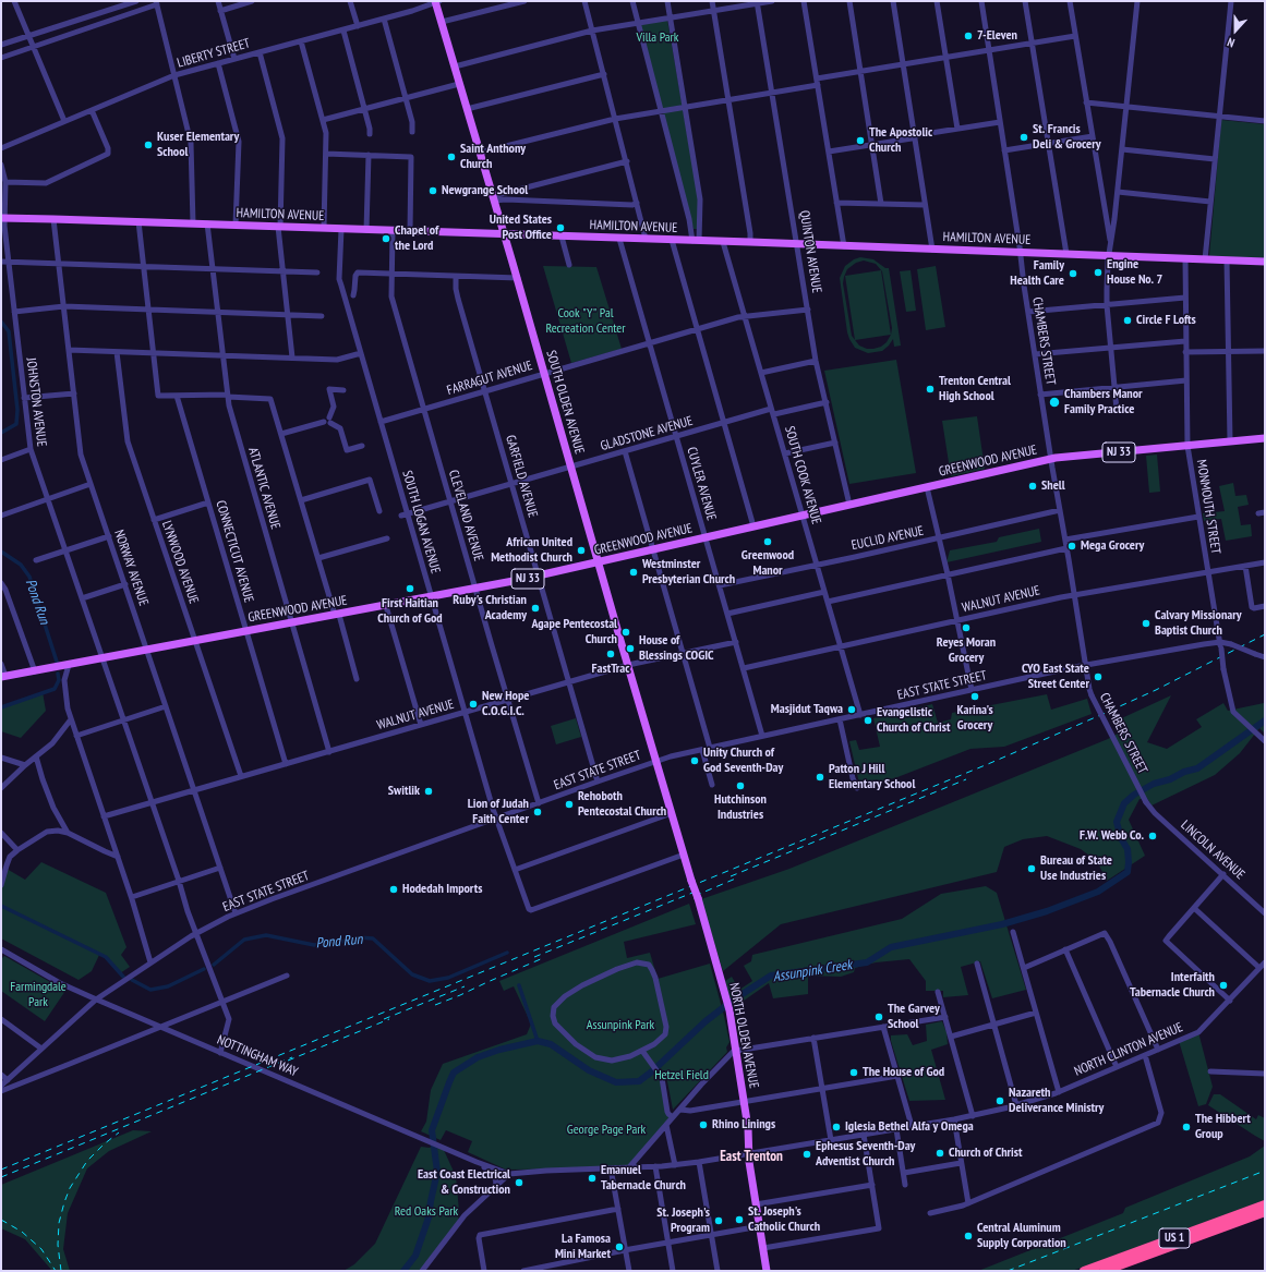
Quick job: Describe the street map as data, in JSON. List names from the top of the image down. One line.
{"streets":{"highway":["US 1"],"main road":["HAMILTON AVENUE","SOUTH OLDEN AVENUE","NJ 33","GREENWOOD AVENUE","NORTH OLDEN AVENUE"],"street":["LIBERTY STREET","QUINTON AVENUE","CHAMBERS STREET","FARRAGUT AVENUE","JOHNSTON AVENUE","GLADSTONE AVENUE","SOUTH COOK AVENUE","GARFIELD AVENUE","CUYLER AVENUE","ATLANTIC AVENUE","MONMOUTH STREET","CLEVELAND AVENUE","SOUTH LOGAN AVENUE","EUCLID AVENUE","CONNECTICUT AVENUE","LYNWOOD AVENUE","NORWAY AVENUE","WALNUT AVENUE","EAST STATE STREET","LINCOLN AVENUE","NORTH CLINTON AVENUE","NOTTINGHAM WAY"]},"crossings":[["LIBERTY STREET","SOUTH OLDEN AVENUE"],["HAMILTON AVENUE","QUINTON AVENUE"],["HAMILTON AVENUE","CHAMBERS STREET"],["HAMILTON AVENUE","JOHNSTON AVENUE"],["HAMILTON AVENUE","SOUTH OLDEN AVENUE"],["HAMILTON AVENUE","SOUTH COOK AVENUE"],["HAMILTON AVENUE","CUYLER AVENUE"],["HAMILTON AVENUE","ATLANTIC AVENUE"],["HAMILTON AVENUE","MONMOUTH STREET"],["HAMILTON AVENUE","CLEVELAND AVENUE"],["HAMILTON AVENUE","SOUTH LOGAN AVENUE"],["HAMILTON AVENUE","NORWAY AVENUE"],["QUINTON AVENUE","FARRAGUT AVENUE"],["QUINTON AVENUE","GREENWOOD AVENUE"],["CHAMBERS STREET","GREENWOOD AVENUE"],["CHAMBERS STREET","EUCLID AVENUE"],["CHAMBERS STREET","WALNUT AVENUE"],["CHAMBERS STREET","EAST STATE STREET"],["CHAMBERS STREET","LINCOLN AVENUE"],["FARRAGUT AVENUE","SOUTH OLDEN AVENUE"],["FARRAGUT AVENUE","SOUTH COOK AVENUE"],["FARRAGUT AVENUE","GARFIELD AVENUE"],["FARRAGUT AVENUE","CUYLER AVENUE"],["FARRAGUT AVENUE","CLEVELAND AVENUE"],["FARRAGUT AVENUE","SOUTH LOGAN AVENUE"],["JOHNSTON AVENUE","GREENWOOD AVENUE"],["JOHNSTON AVENUE","WALNUT AVENUE"],["JOHNSTON AVENUE","EAST STATE STREET"],["JOHNSTON AVENUE","NOTTINGHAM WAY"],["SOUTH OLDEN AVENUE","GLADSTONE AVENUE"],["SOUTH OLDEN AVENUE","GREENWOOD AVENUE"],["SOUTH OLDEN AVENUE","WALNUT AVENUE"],["SOUTH OLDEN AVENUE","EAST STATE STREET"],["SOUTH OLDEN AVENUE","NORTH OLDEN AVENUE"],["GLADSTONE AVENUE","SOUTH COOK AVENUE"],["GLADSTONE AVENUE","GARFIELD AVENUE"],["GLADSTONE AVENUE","CUYLER AVENUE"],["GLADSTONE AVENUE","CLEVELAND AVENUE"],["GLADSTONE AVENUE","SOUTH LOGAN AVENUE"],["GREENWOOD AVENUE","SOUTH COOK AVENUE"],["GREENWOOD AVENUE","GARFIELD AVENUE"],["GREENWOOD AVENUE","CUYLER AVENUE"],["GREENWOOD AVENUE","ATLANTIC AVENUE"],["GREENWOOD AVENUE","MONMOUTH STREET"],["GREENWOOD AVENUE","CLEVELAND AVENUE"],["GREENWOOD AVENUE","SOUTH LOGAN AVENUE"],["GREENWOOD AVENUE","CONNECTICUT AVENUE"],["GREENWOOD AVENUE","LYNWOOD AVENUE"],["GREENWOOD AVENUE","NORWAY AVENUE"],["SOUTH COOK AVENUE","EUCLID AVENUE"],["SOUTH COOK AVENUE","WALNUT AVENUE"],["SOUTH COOK AVENUE","EAST STATE STREET"],["GARFIELD AVENUE","WALNUT AVENUE"],["GARFIELD AVENUE","EAST STATE STREET"],["CUYLER AVENUE","EUCLID AVENUE"],["CUYLER AVENUE","WALNUT AVENUE"],["CUYLER AVENUE","EAST STATE STREET"],["ATLANTIC AVENUE","WALNUT AVENUE"],["MONMOUTH STREET","WALNUT AVENUE"],["MONMOUTH STREET","EAST STATE STREET"],["CLEVELAND AVENUE","WALNUT AVENUE"],["CLEVELAND AVENUE","EAST STATE STREET"],["SOUTH LOGAN AVENUE","WALNUT AVENUE"],["SOUTH LOGAN AVENUE","EAST STATE STREET"],["SOUTH LOGAN AVENUE","NORTH OLDEN AVENUE"],["CONNECTICUT AVENUE","WALNUT AVENUE"],["LYNWOOD AVENUE","WALNUT AVENUE"],["NORWAY AVENUE","WALNUT AVENUE"],["NORWAY AVENUE","EAST STATE STREET"],["EAST STATE STREET","NORTH OLDEN AVENUE"],["EAST STATE STREET","NOTTINGHAM WAY"],["NORTH OLDEN AVENUE","NORTH CLINTON AVENUE"],["NORTH CLINTON AVENUE","NOTTINGHAM WAY"]],"districts":["East Trenton"],"water":["Pond Run","Assunpink Creek"],"parks":["Villa Park","Cook \"Y\" Pal Recreation Center","Farmingdale Park","Assunpink Park","Hetzel Field","George Page Park","Red Oaks Park"],"places":["7-Eleven","St. Francis Deli & Grocery","The Apostolic Church","Kuser Elementary School","Saint Anthony Church","Newgrange School","United States Post Office","Chapel of the Lord","Engine House No. 7","Family Health Care","Circle F Lofts","Trenton Central High School","Chambers Manor Family Practice","Shell","Greenwood Manor","Mega Grocery","African United Methodist Church","Westminster Presbyterian Church","First Haitian Church of God","Ruby's Christian Academy","Calvary Missionary Baptist Church","Reyes Moran Grocery","Agape Pentecostal Church","House of Blessings COGIC","FastTrac","CYO East State Street Center","Karina's Grocery","New Hope C.O.G.I.C.","Masjidut Taqwa","Evangelistic Church of Christ","Unity Church of God Seventh-Day","Patton J Hill Elementary School","Hutchinson Industries","Switlik","Rehoboth Pentecostal Church","Lion of Judah Faith Center","F.W. Webb Co.","Bureau of State Use Industries","Hodedah Imports","Interfaith Tabernacle Church","The Garvey School","The House of God","Nazareth Deliverance Ministry","Rhino Linings","Iglesia Bethel Alfa y Omega","The Hibbert Group","Church of Christ","Ephesus Seventh-Day Adventist Church","Emanuel Tabernacle Church","East Coast Electrical & Construction","St. Joseph's Catholic Church","St. Joseph's Program","Central Aluminum Supply Corporation","La Famosa Mini Market"],"north":"bottom"}
